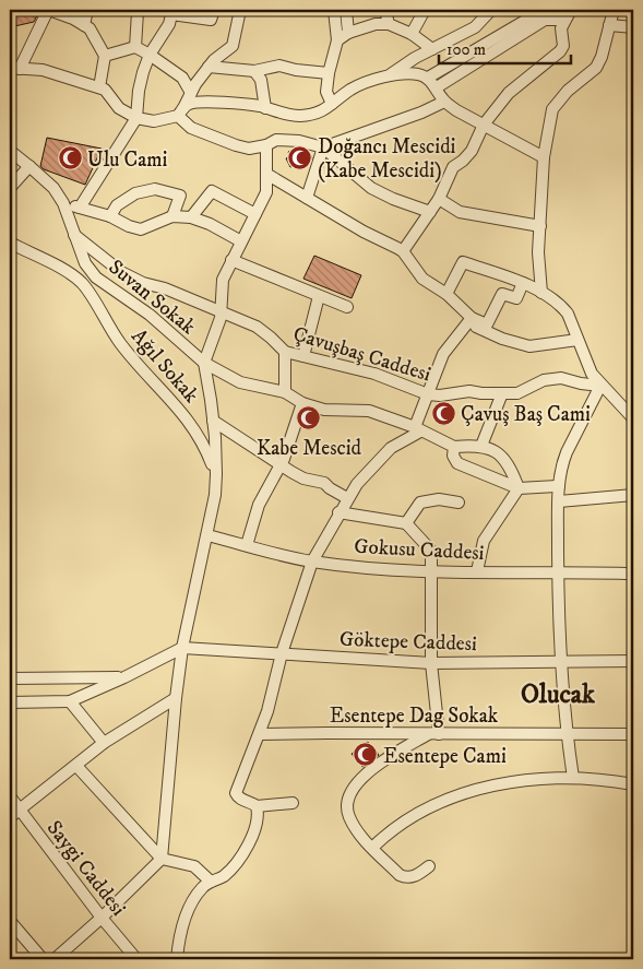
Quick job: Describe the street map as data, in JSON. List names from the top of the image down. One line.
{"streets":{"street":["Suvan Sokak","Çavuşbaş Caddesi","Ağıl Sokak","Gokusu Caddesi","Göktepe Caddesi","Esentepe Dag Sokak","Saygi Caddesi"]},"crossings":[["Suvan Sokak","Çavuşbaş Caddesi"]],"districts":["Olucak"],"places":{"mosque":["Doğancı Mescidi (Kabe Mescidi)","Ulu Cami","Çavuş Baş Cami","Kabe Mescid","Esentepe Cami"]},"scale_bar":"100 m"}
